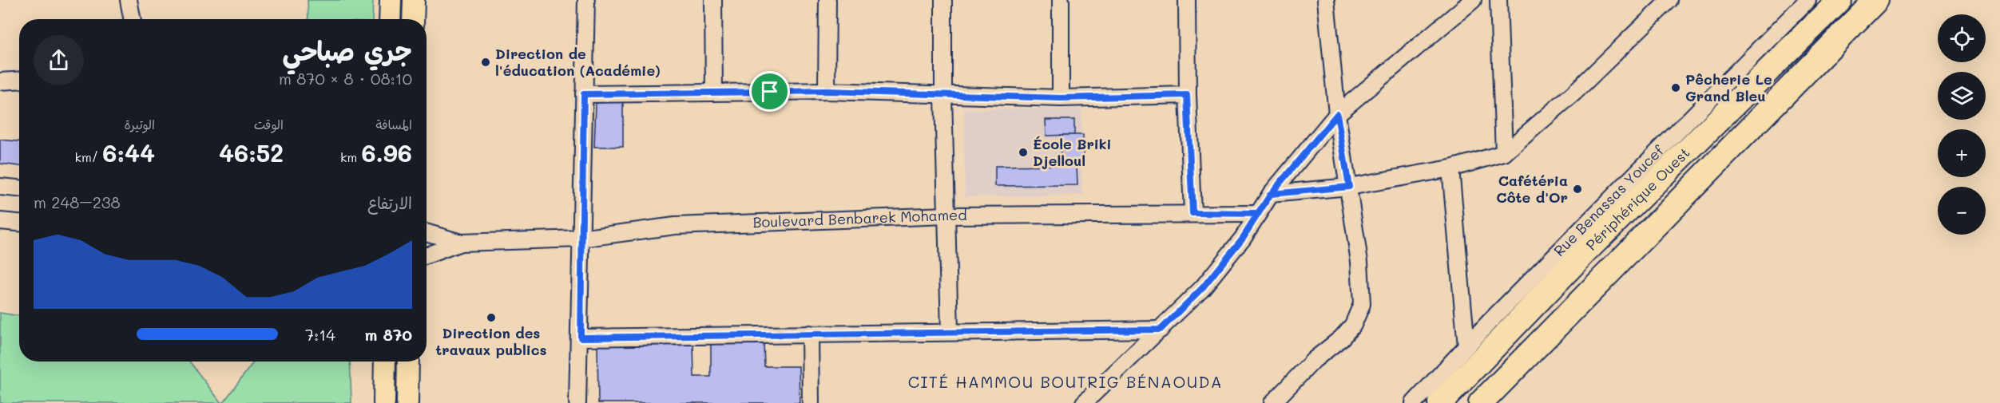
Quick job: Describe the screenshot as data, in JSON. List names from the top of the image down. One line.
{"streets":{"highway":["Périphérique Ouest"],"street":["Rue Benassas Youcef","Boulevard Benbarek Mohamed"]},"districts":["CITÉ HAMMOU BOUTRIG BÉNAOUDA"],"places":["Direction de l'éducation (Académie)","Pêcherie Le Grand Bleu","École Briki Djelloul","Cafétéria Côte d'Or","Direction des travaux publics"],"page":{"map_buttons":["+","−"],"heading":["جري صباحي","08:10 · 8 × 870 m"],"stats":[["المسافة","6.96 km"],["الوقت","46:52"],["الوتيرة","6:44 /km"]],"chart":["الارتفاع","238–248 m"],"list":[{"name":"870 m","note":"7:14"}]}}
